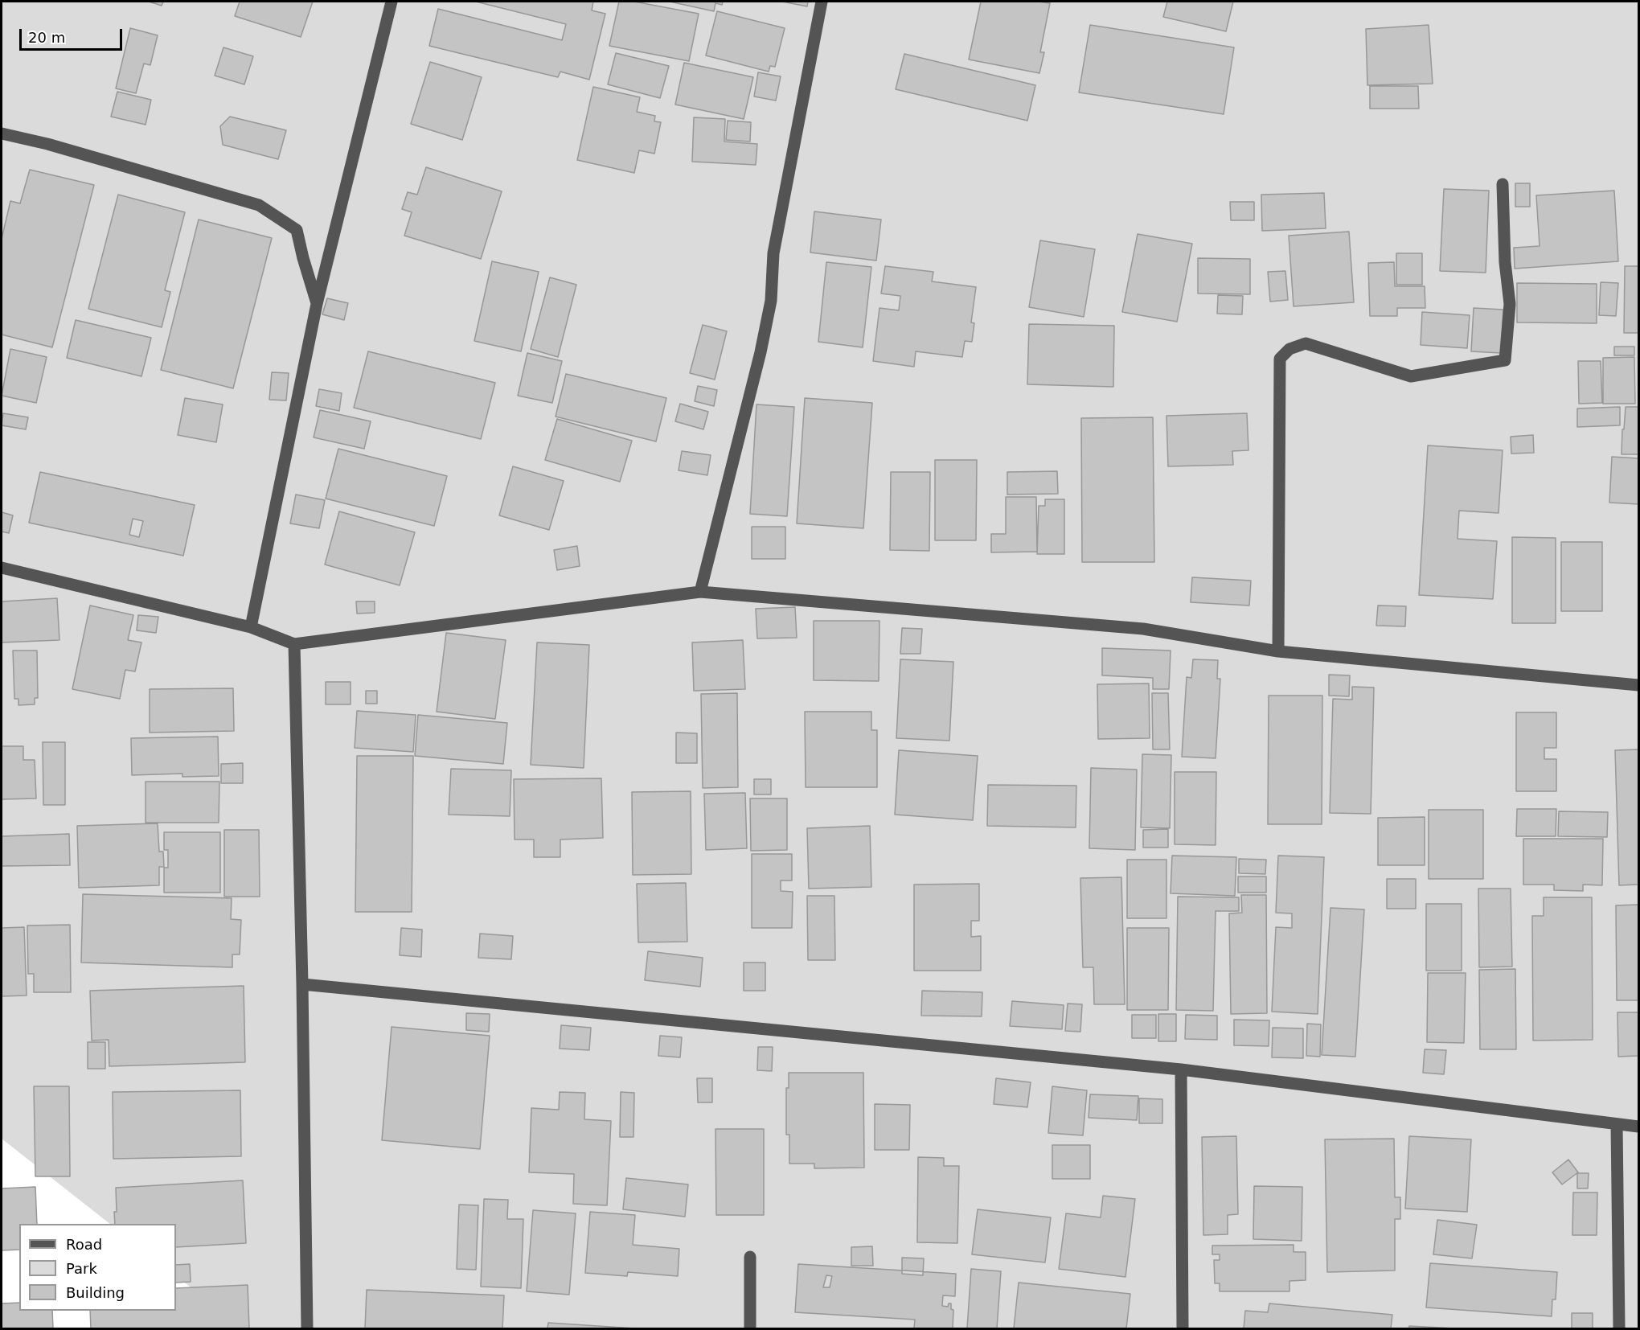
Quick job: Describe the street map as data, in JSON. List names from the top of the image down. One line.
{"legend":["Road","Park","Building"],"scale_bar":"20 m"}
